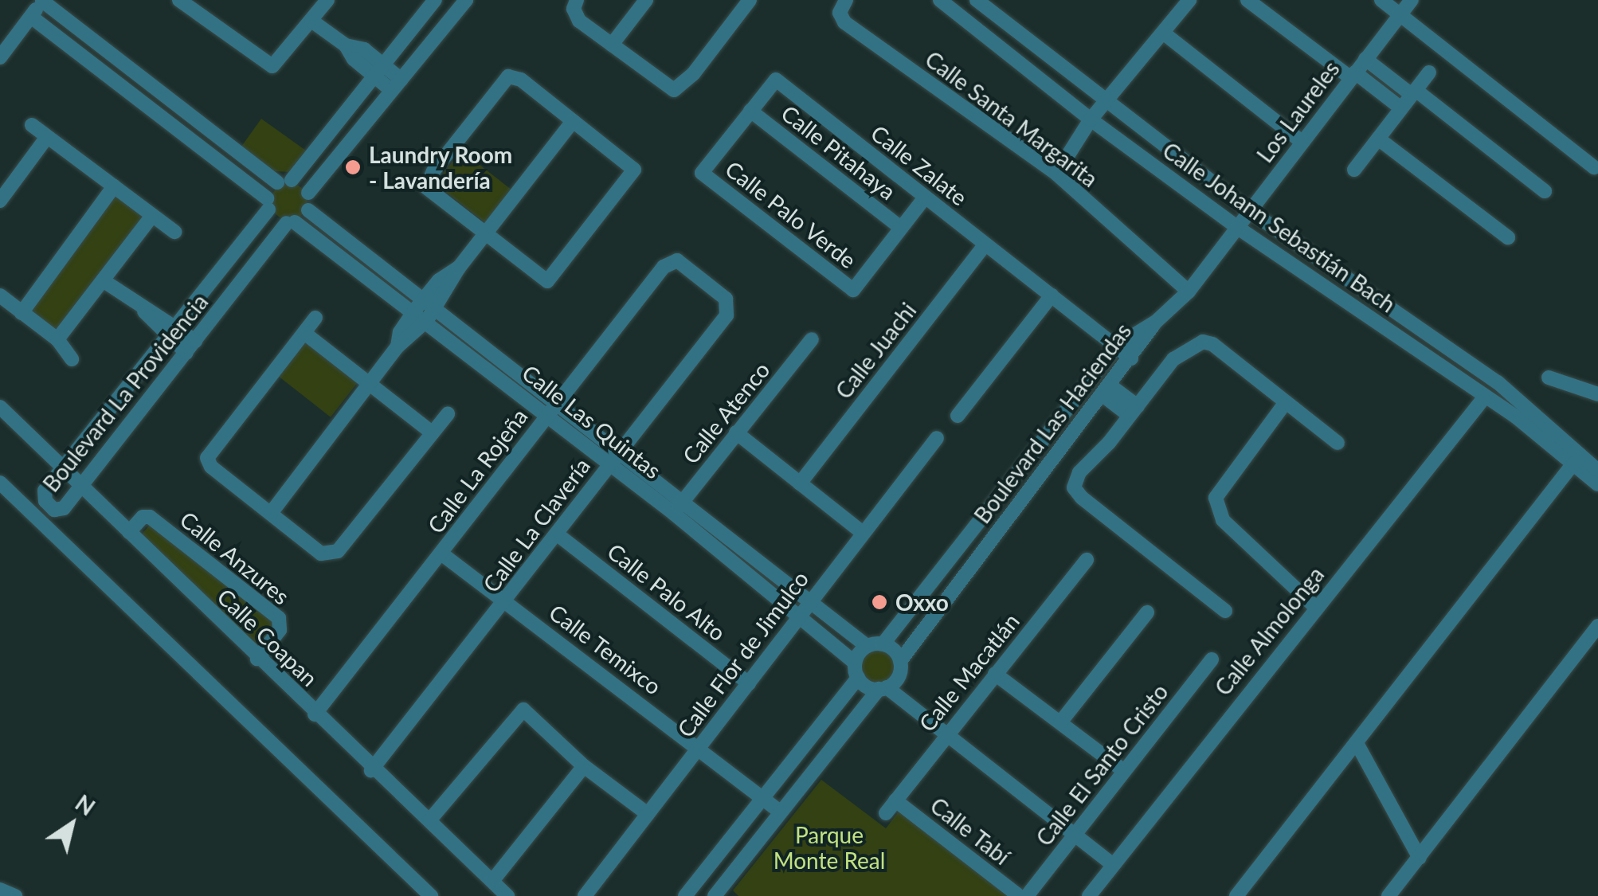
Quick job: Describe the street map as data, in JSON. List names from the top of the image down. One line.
{"streets":{"street":["Los Laureles","Calle Santa Margarita","Calle Pitahaya","Calle Zalate","Calle Palo Verde","Calle Johann Sebastián Bach","Calle Juachi","Boulevard La Providencia","Calle Atenco","Calle Las Quintas","Boulevard Las Haciendas","Calle La Rojeña","Calle La Clavería","Calle Anzures","Calle Palo Alto","Calle Almolonga","Calle Coapan","Calle Temixco","Calle Flor de Jimulco","Calle Macatlán","Calle El Santo Cristo","Calle Tabí"]},"crossings":[["Los Laureles","Calle Santa Margarita"],["Los Laureles","Calle Johann Sebastián Bach"],["Los Laureles","Boulevard Las Haciendas"],["Calle Pitahaya","Calle Zalate"],["Calle Pitahaya","Calle Palo Verde"],["Calle Zalate","Calle Palo Verde"],["Calle Zalate","Calle Juachi"],["Calle Zalate","Boulevard Las Haciendas"],["Calle Johann Sebastián Bach","Calle Almolonga"],["Boulevard La Providencia","Calle Las Quintas"],["Boulevard La Providencia","Calle Coapan"],["Calle Atenco","Calle Las Quintas"],["Calle Las Quintas","Boulevard Las Haciendas"],["Calle Las Quintas","Calle La Rojeña"],["Calle Las Quintas","Calle La Clavería"],["Calle Las Quintas","Calle Flor de Jimulco"],["Calle La Rojeña","Calle La Clavería"],["Calle La Rojeña","Calle Coapan"],["Calle La Rojeña","Calle Temixco"],["Calle La Clavería","Calle Palo Alto"],["Calle La Clavería","Calle Coapan"],["Calle La Clavería","Calle Temixco"],["Calle Anzures","Calle Coapan"],["Calle Palo Alto","Calle Flor de Jimulco"],["Calle Temixco","Calle Flor de Jimulco"],["Calle Macatlán","Calle Tabí"]],"parks":["Parque Monte Real"],"places":["Laundry Room - Lavandería","Oxxo"],"north":"top right"}
